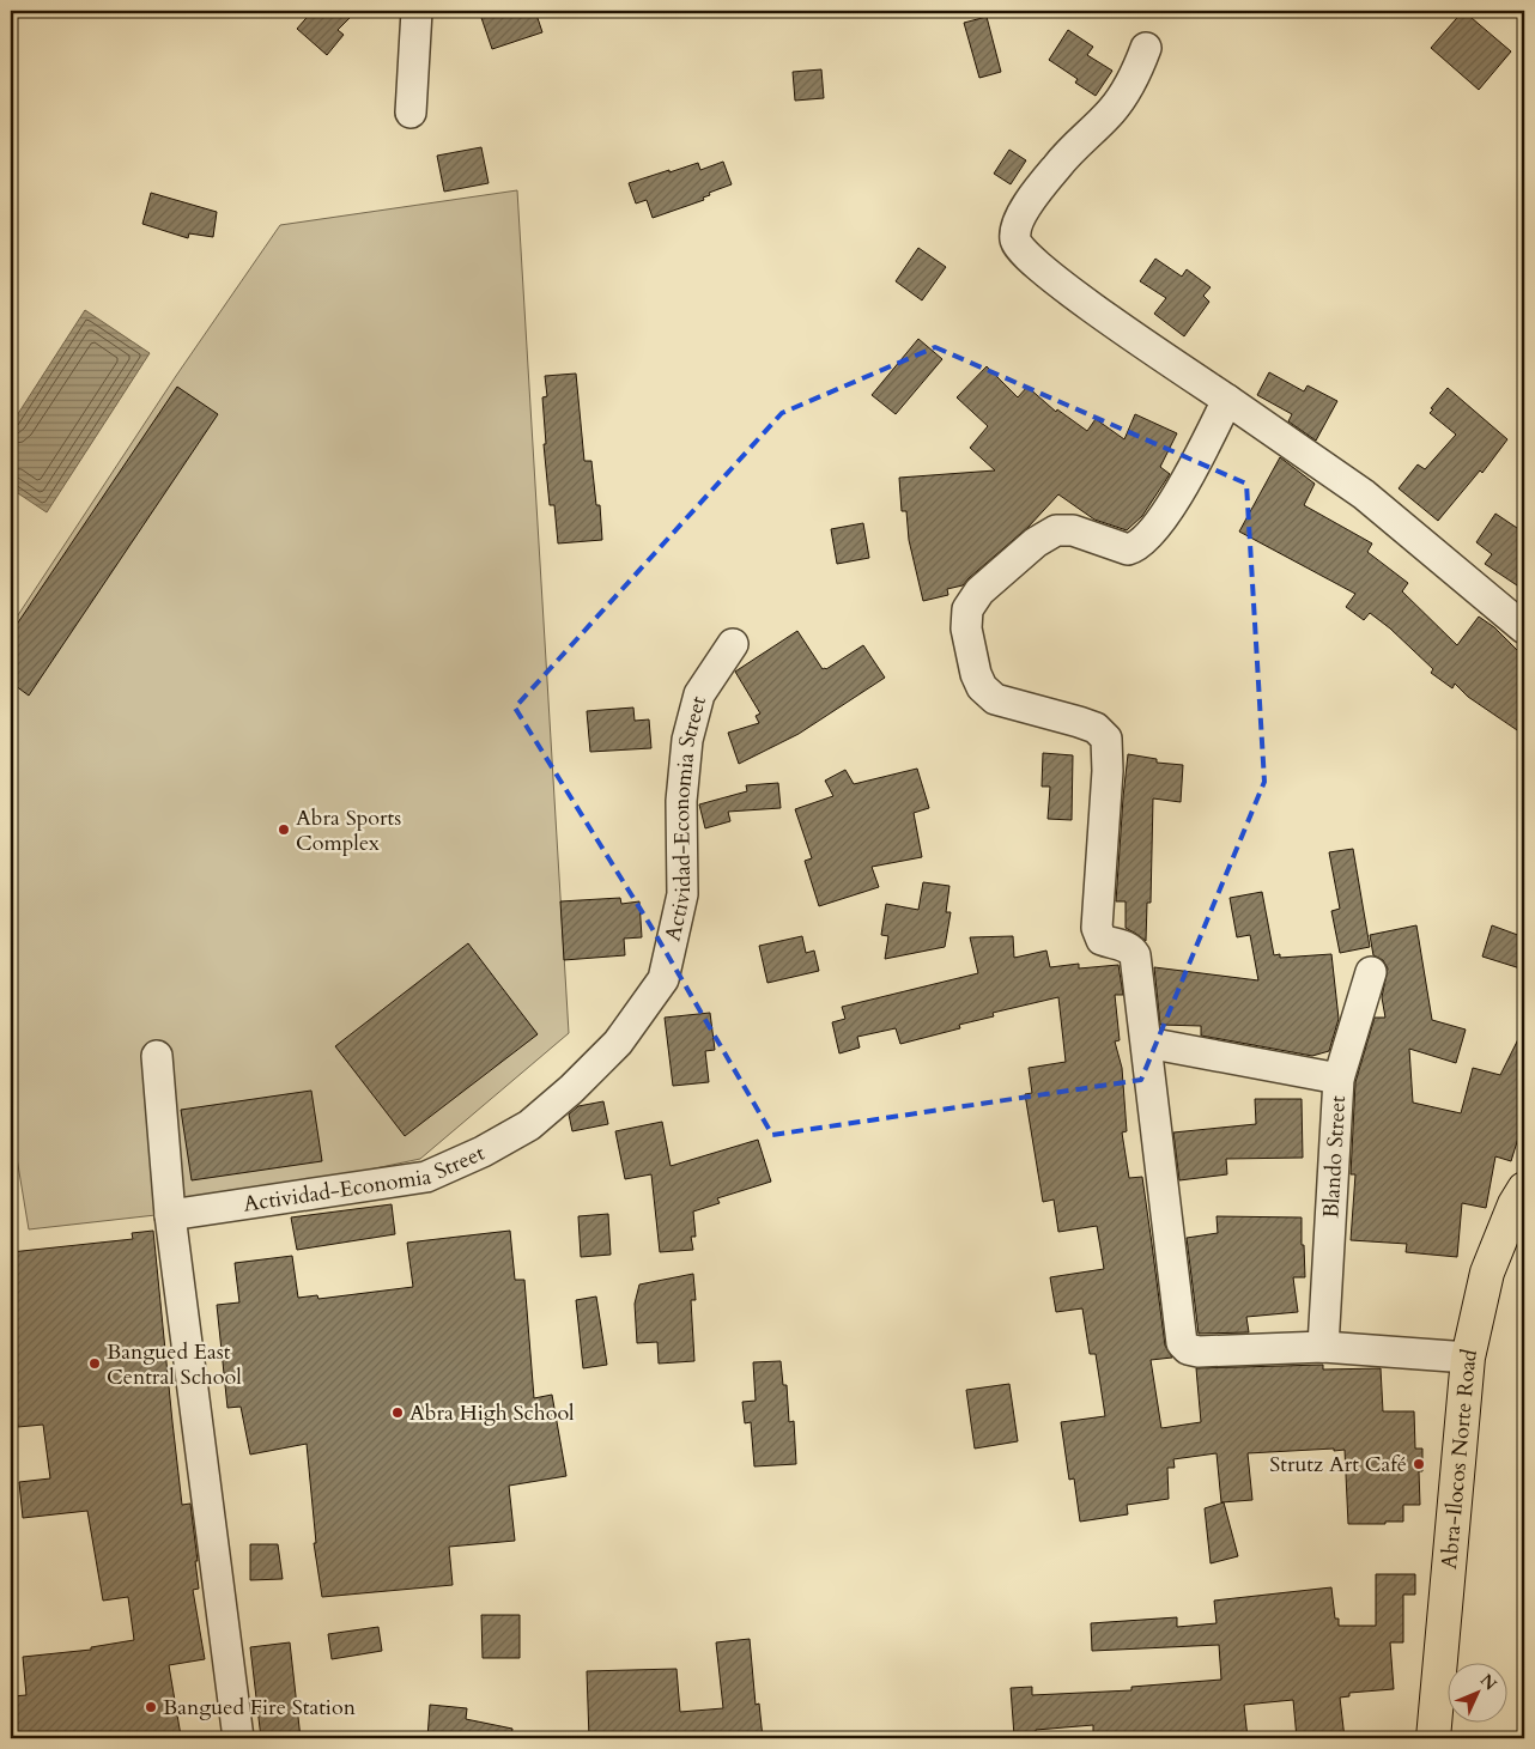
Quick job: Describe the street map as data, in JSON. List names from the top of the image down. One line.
{"streets":{"main road":["Abra-Ilocos Norte Road"],"street":["Actividad-Economia Street","Blando Street"]},"places":["Abra Sports Complex","Bangued East Central School","Abra High School","Strutz Art Café","Bangued Fire Station"],"north":"top right"}
